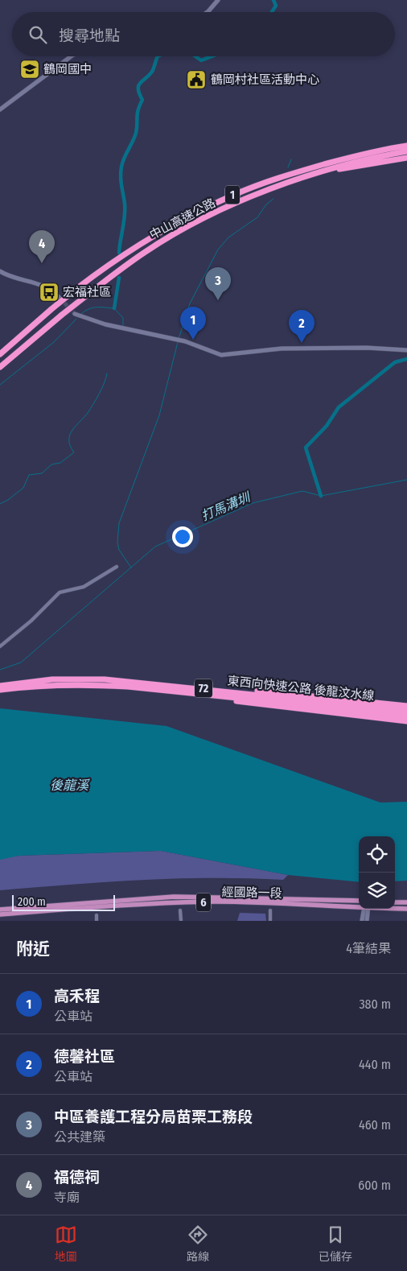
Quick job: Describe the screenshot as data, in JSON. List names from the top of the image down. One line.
{"streets":{"highway":["1","中山高速公路","72","東西向快速公路 後龍汶水線"],"main road":["經國路一段","6"]},"water":["打馬溝圳","後龍溪"],"places":{"school or university":["鶴岡國中"],"public building":["鶴岡村社區活動中心"],"bus stop":["宏福社區"]},"scale_bar":"200 m","page":{"search":"搜尋地點","pins":["4","3","1","2"],"scale":"200 m","heading":["附近","4筆結果"],"list":[{"mark":"1","name":"高禾程","note":"公車站","value":"380 m"},{"mark":"2","name":"德馨社區","note":"公車站","value":"440 m"},{"mark":"3","name":"中區養護工程分局苗栗工務段","note":"公共建築","value":"460 m"},{"mark":"4","name":"福德祠","note":"寺廟","value":"600 m"}],"nav":["地圖","路線","已儲存"]}}
